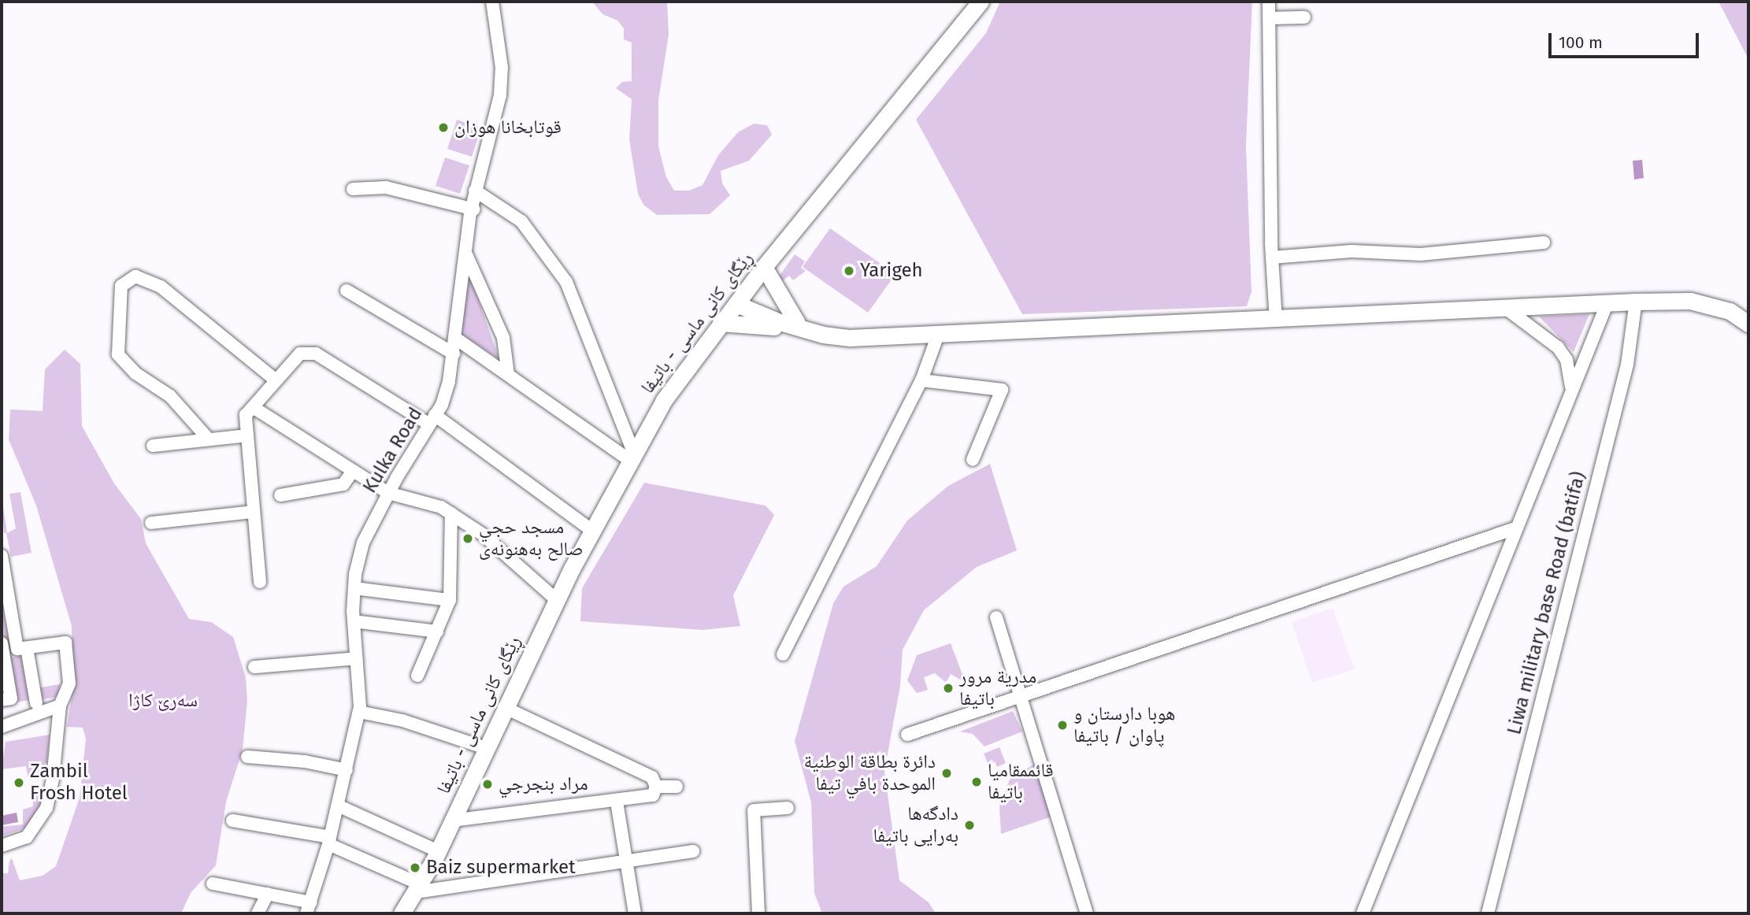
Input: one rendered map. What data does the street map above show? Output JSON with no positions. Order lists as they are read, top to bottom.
{
  "streets": {
    "main road": ["ڕێگای کانی ماسی - باتيفا"],
    "street": ["Kulka Road", "Liwa military base Road (batifa)"]
  },
  "parks": ["سەرێ کاژا"],
  "places": [
    "قوتابخانا هوزان",
    "Yarigeh",
    "مسجد حجي صالح بەھنونەی",
    "مدرية مرور باتيفا",
    "هوبا دارستان و پاوان / باتيفا",
    "دائرة بطاقة الوطنية الموحدة بافي تيفا",
    "قائممقاميا باتيفا",
    "Zambil Frosh Hotel",
    "مراد بنجرجي",
    "دادگه‌ها به‌رايى باتيفا",
    "Baiz supermarket"
  ],
  "scale_bar": "100 m"
}
